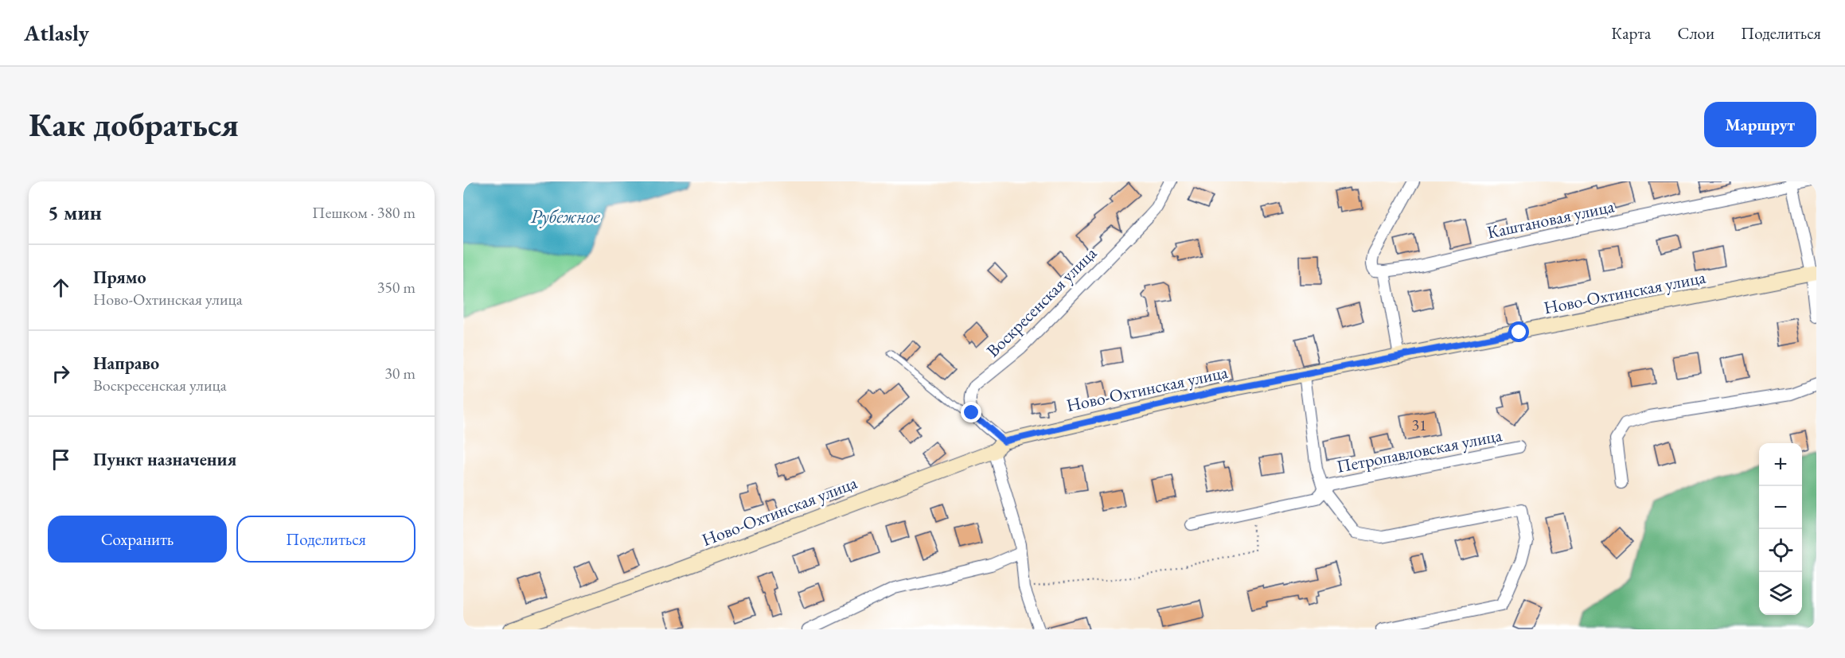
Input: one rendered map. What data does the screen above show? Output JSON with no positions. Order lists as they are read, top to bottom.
{
  "streets": {
    "street": [
      "Каштановая улица",
      "Ново-Охтинская улица",
      "Воскресенская улица",
      "Петропавловская улица"
    ]
  },
  "water": ["Рубежное"],
  "house_numbers": ["31"],
  "page": {
    "header": "Atlasly",
    "nav": ["Карта", "Слои", "Поделиться"],
    "buttons": [
      "Маршрут",
      ["Сохранить", "Поделиться"]
    ],
    "title": "Как добраться",
    "heading": ["5 мин", "Пешком · 380 m"],
    "list": [
      ["Прямо", "Ново-Охтинская улица", "350 m"],
      ["Направо", "Воскресенская улица", "30 m"],
      "Пункт назначения"
    ],
    "map_buttons": ["+", "−"]
  }
}
